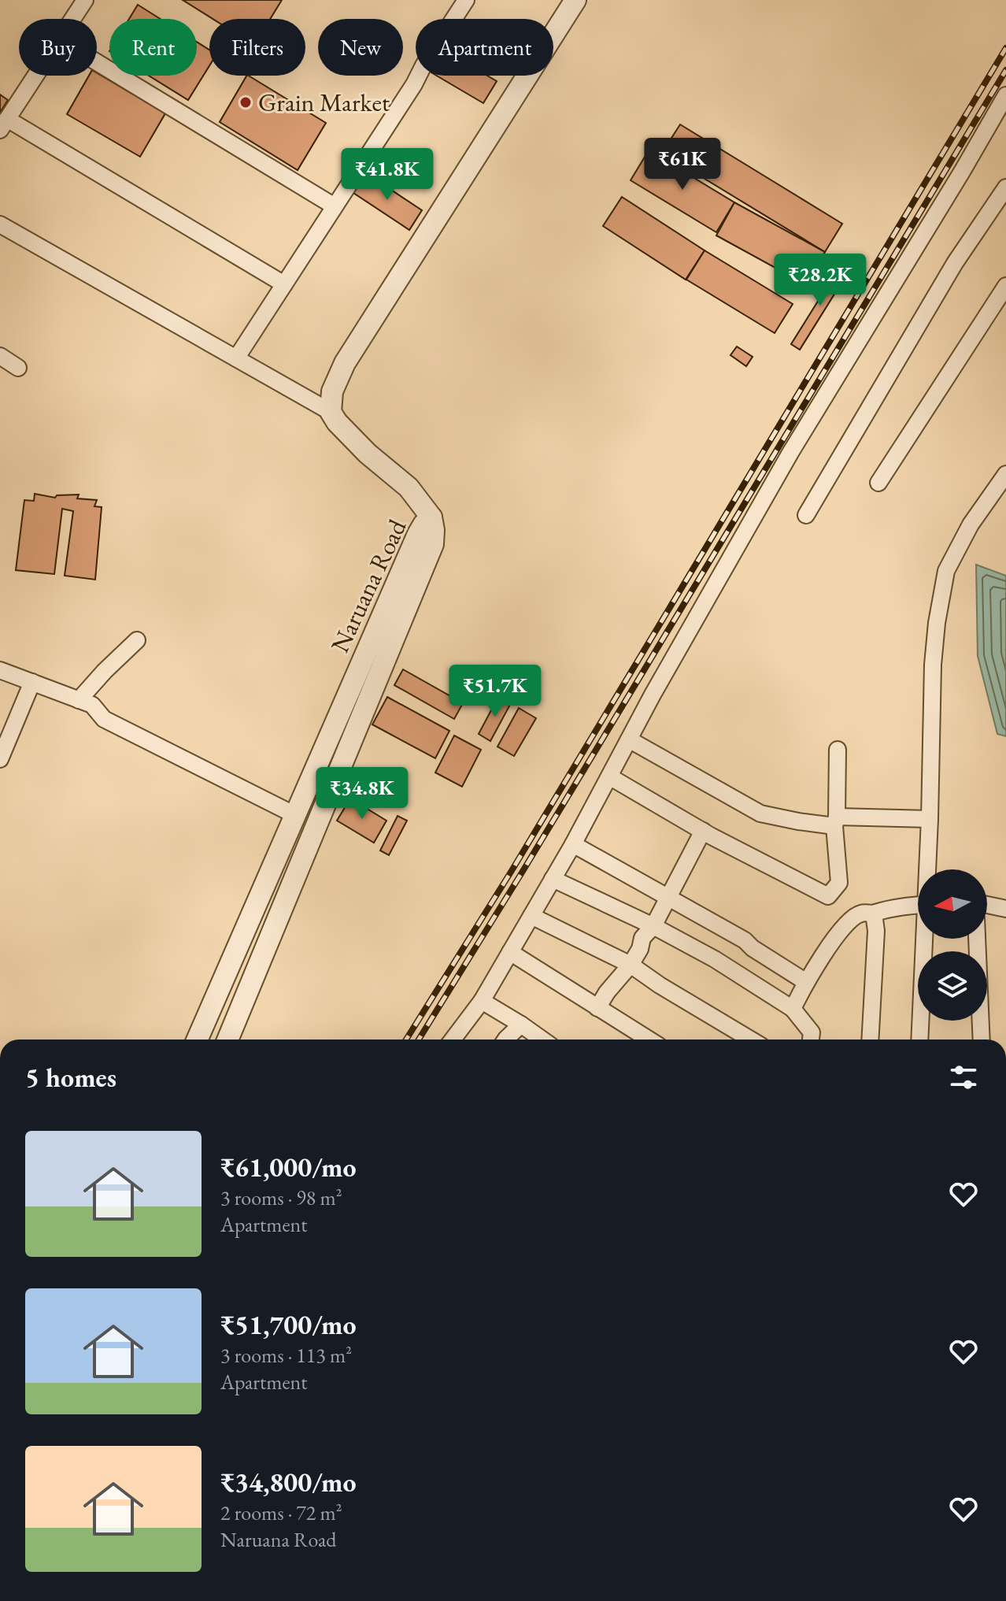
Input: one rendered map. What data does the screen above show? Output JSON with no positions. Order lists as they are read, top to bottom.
{
  "streets": {
    "street": ["Naruana Road"]
  },
  "places": ["Grain Market"],
  "north": "left",
  "page": {
    "chip": [
      "Buy",
      "Rent",
      "Filters",
      "New",
      "Apartment"
    ],
    "price": [
      "₹61K",
      "₹41.8K",
      "₹28.2K",
      "₹51.7K",
      "₹34.8K"
    ],
    "heading": "5 homes",
    "list": [
      {
        "name": "₹61,000/mo",
        "note": "3 rooms · 98 m² · Apartment"
      },
      {
        "name": "₹51,700/mo",
        "note": "3 rooms · 113 m² · Apartment"
      },
      {
        "name": "₹34,800/mo",
        "note": "2 rooms · 72 m² · Naruana Road"
      }
    ]
  }
}
